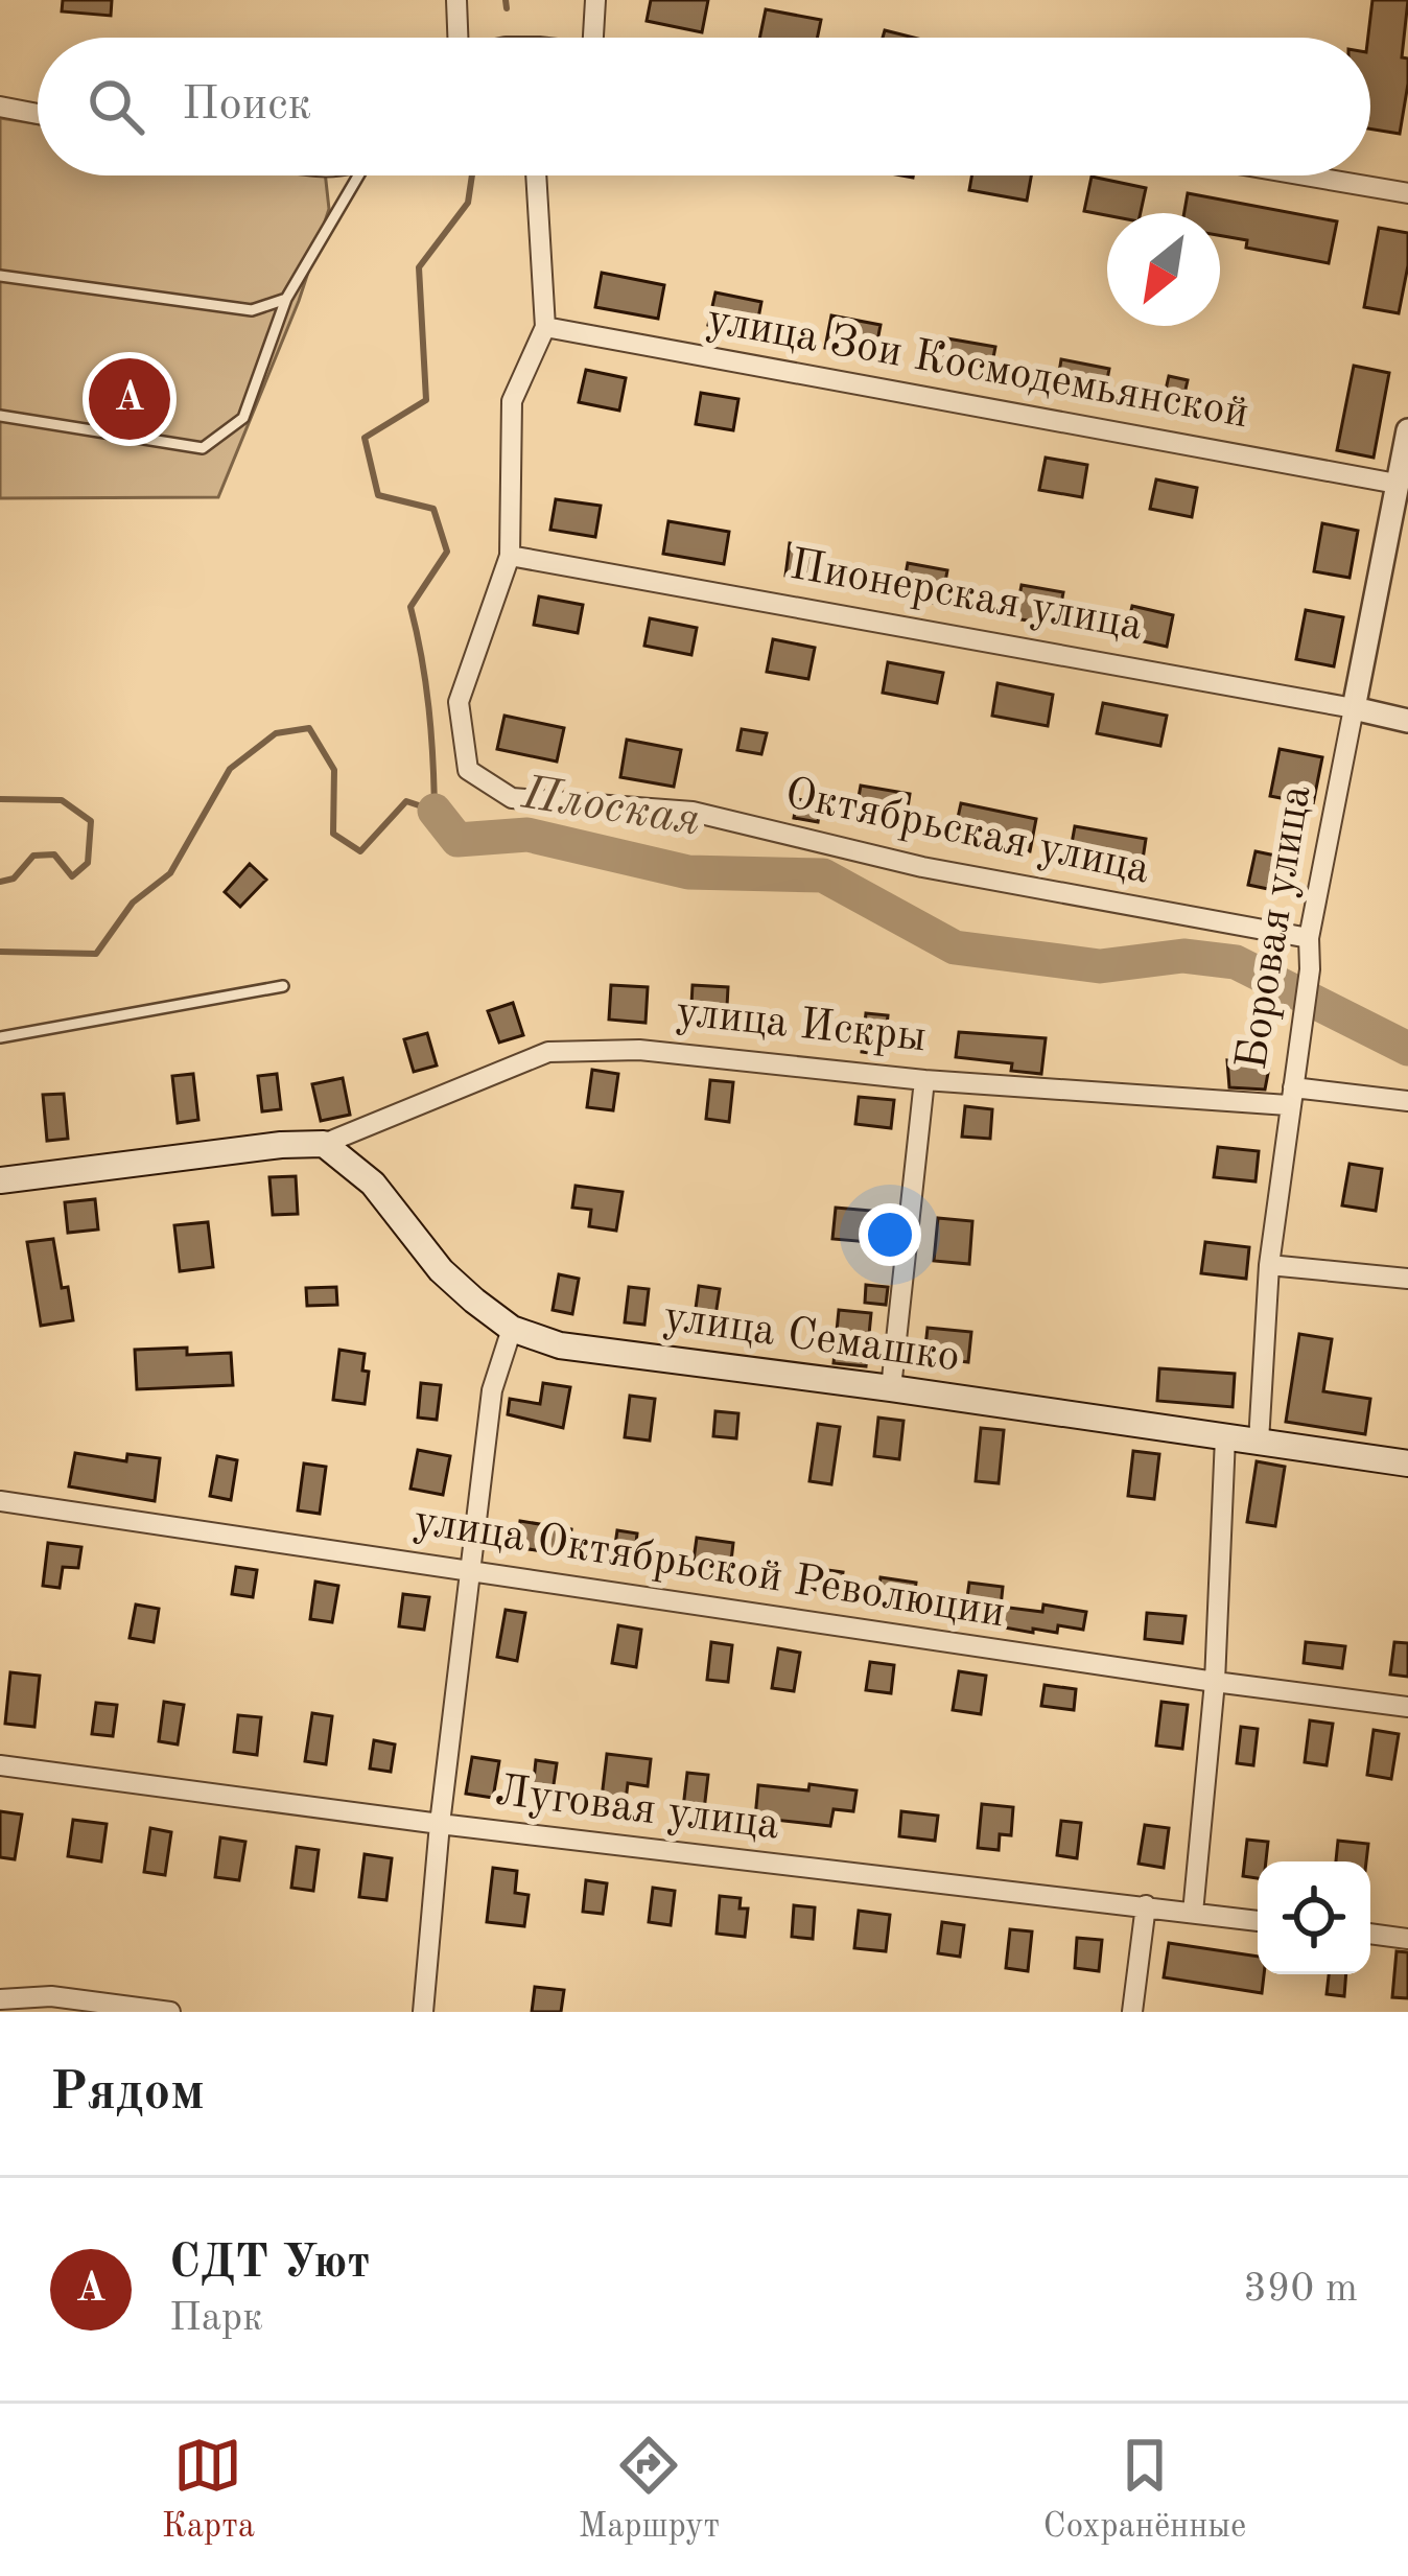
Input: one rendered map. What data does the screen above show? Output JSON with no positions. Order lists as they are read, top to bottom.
{
  "streets": {
    "main road": ["улица Семашко"],
    "street": [
      "улица Зои Космодемьянской",
      "Пионерская улица",
      "Октябрьская улица",
      "Боровая улица",
      "улица Искры",
      "улица Октябрьской Революции",
      "Луговая улица"
    ]
  },
  "crossings": [
    ["улица Зои Космодемьянской", "Боровая улица"],
    ["Пионерская улица", "Октябрьская улица"],
    ["Пионерская улица", "Боровая улица"],
    ["Октябрьская улица", "Боровая улица"],
    ["Боровая улица", "улица Искры"],
    ["Боровая улица", "улица Семашко"],
    ["улица Искры", "улица Семашко"]
  ],
  "water": ["Плоская"],
  "north": "bottom left",
  "page": {
    "search": "Поиск",
    "pins": "A",
    "heading": "Рядом",
    "list": [
      {
        "mark": "A",
        "name": "СДТ Уют",
        "note": "Парк",
        "value": "390 m"
      }
    ],
    "nav": ["Карта", "Маршрут", "Сохранённые"]
  }
}
